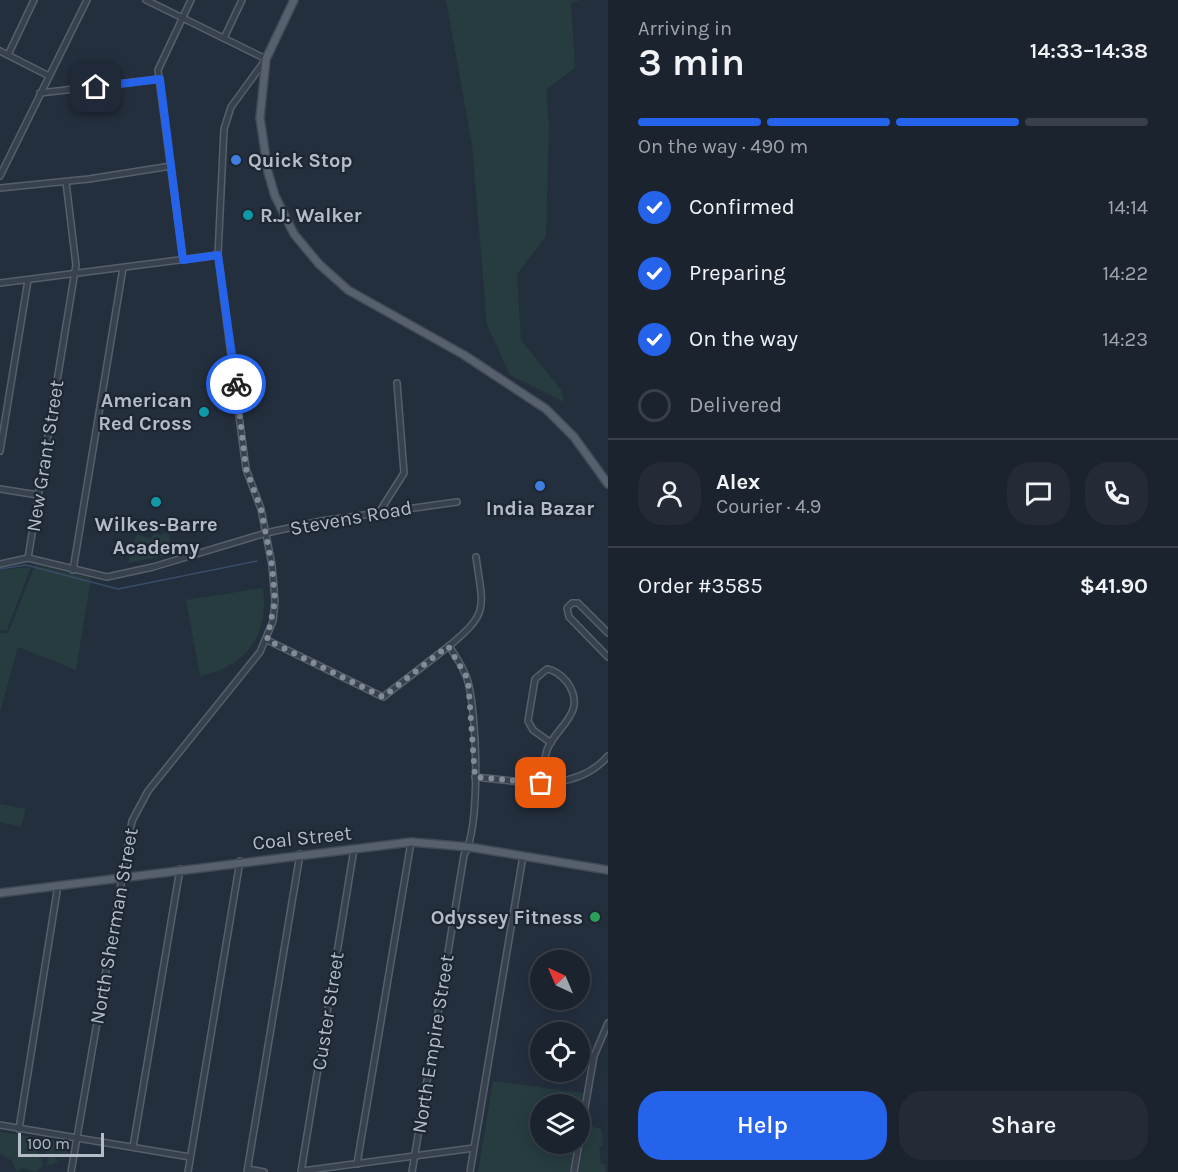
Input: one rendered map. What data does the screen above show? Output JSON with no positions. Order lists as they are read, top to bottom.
{
  "streets": {
    "main road": ["Coal Street"],
    "street": [
      "New Grant Street",
      "Stevens Road",
      "North Sherman Street",
      "Custer Street",
      "North Empire Street"
    ]
  },
  "crossings": [
    ["New Grant Street", "Stevens Road"],
    ["Stevens Road", "North Sherman Street"],
    ["Coal Street", "North Sherman Street"],
    ["Coal Street", "Custer Street"],
    ["Coal Street", "North Empire Street"]
  ],
  "places": [
    "Quick Stop",
    "R.J. Walker",
    "American Red Cross",
    "India Bazar",
    "Wilkes-Barre Academy",
    "Odyssey Fitness"
  ],
  "scale_bar": "100 m",
  "north": "top left",
  "page": {
    "heading": ["3 min", "Arriving in", "14:33–14:38"],
    "panel": [
      "Alex",
      "Courier · 4.9",
      "Order #3585",
      "$41.90"
    ],
    "bar": "On the way · 490 m",
    "list": [
      ["Confirmed", "14:14"],
      ["Preparing", "14:22"],
      ["On the way", "14:23"],
      "Delivered"
    ],
    "buttons": ["Help", "Share"],
    "scale": "100 m"
  }
}
